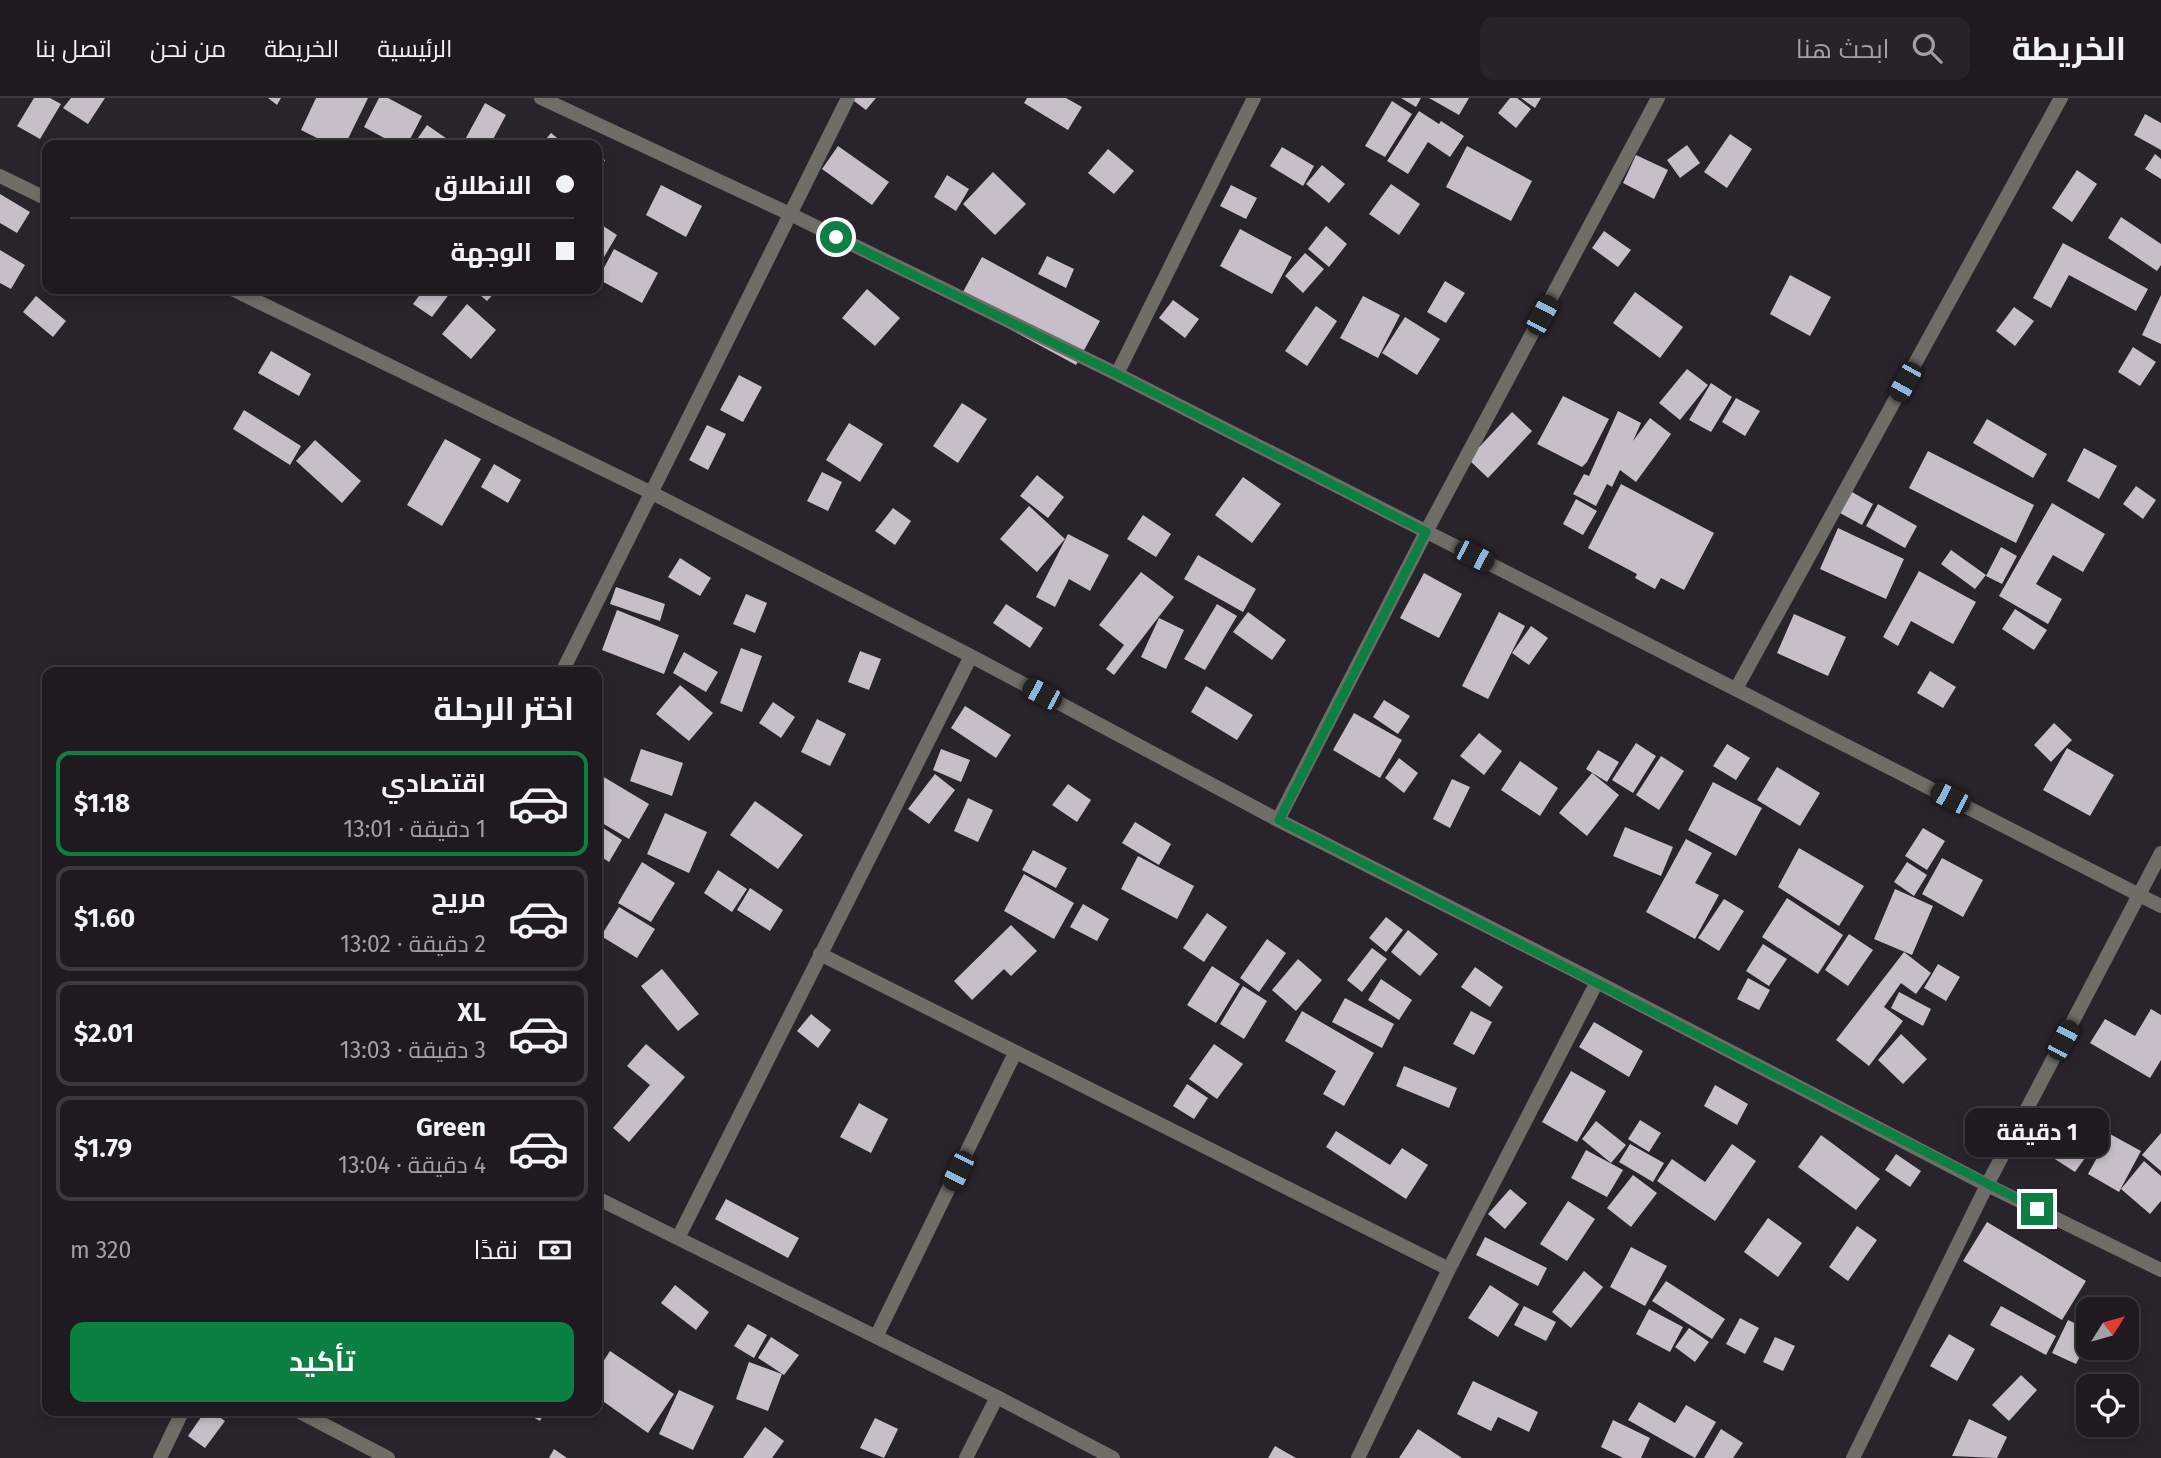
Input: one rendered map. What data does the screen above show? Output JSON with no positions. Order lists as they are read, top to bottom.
{
  "north": "top right",
  "page": {
    "header": "الخريطة",
    "search": "ابحث هنا",
    "nav": [
      "الرئيسية",
      "الخريطة",
      "من نحن",
      "اتصل بنا"
    ],
    "banner": ["الانطلاق", "الوجهة"],
    "heading": "اختر الرحلة",
    "list": [
      {
        "name": "اقتصادي",
        "note": "1 دقيقة · 13:01",
        "value": "$1.18"
      },
      {
        "name": "مريح",
        "note": "2 دقيقة · 13:02",
        "value": "$1.60"
      },
      {
        "name": "XL",
        "note": "3 دقيقة · 13:03",
        "value": "$2.01"
      },
      {
        "name": "Green",
        "note": "4 دقيقة · 13:04",
        "value": "$1.79"
      }
    ],
    "bubble": "1 دقيقة",
    "pay": ["نقدًا", "320 m"],
    "buttons": "تأكيد"
  }
}
